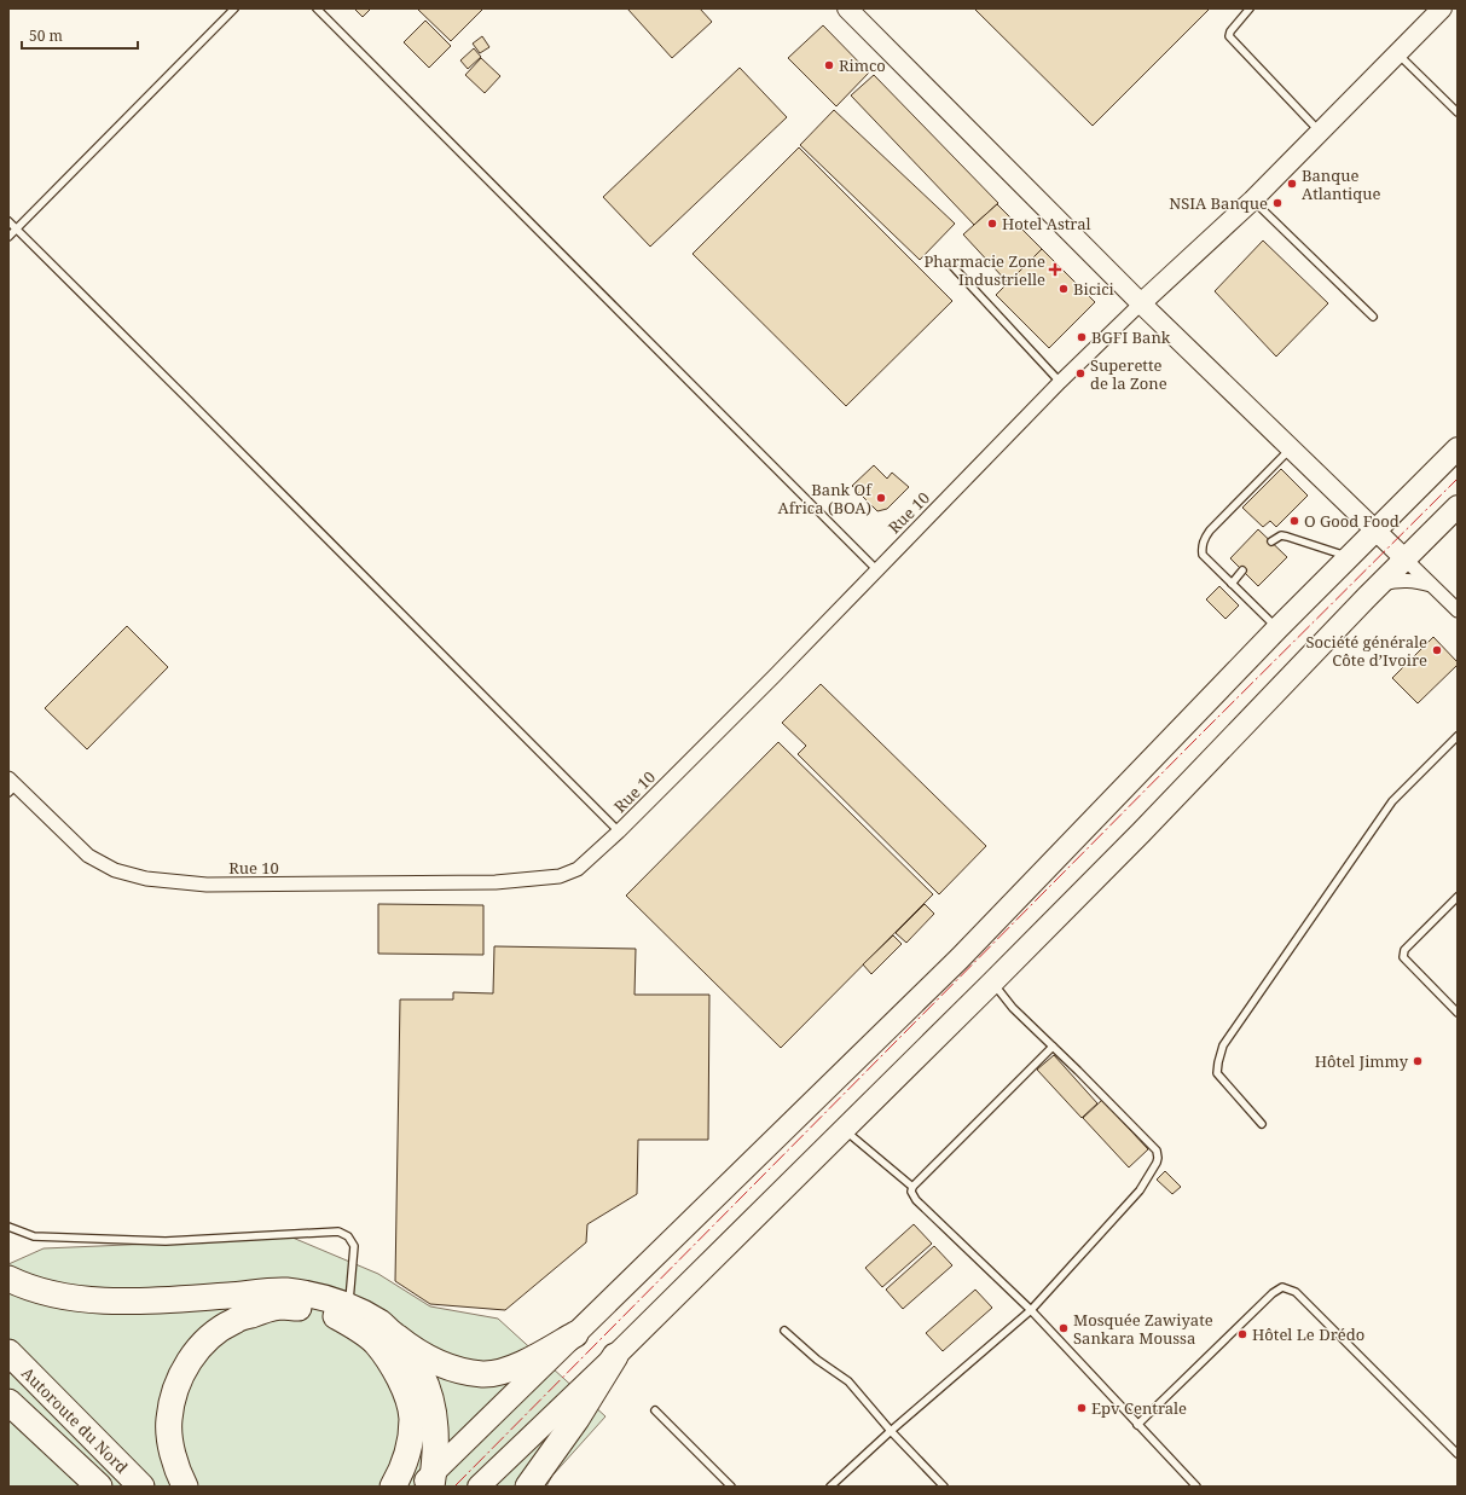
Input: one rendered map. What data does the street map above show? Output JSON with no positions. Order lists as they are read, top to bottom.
{
  "streets": {
    "highway": ["Autoroute du Nord"],
    "street": ["Rue 10"]
  },
  "places": {
    "other": [
      "Rimco",
      "Banque Atlantique",
      "NSIA Banque",
      "Hotel Astral",
      "Bicici",
      "BGFI Bank",
      "Superette de la Zone",
      "Bank Of Africa (BOA)",
      "O Good Food",
      "Société générale Côte d’Ivoire",
      "Hôtel Jimmy",
      "Mosquée Zawiyate Sankara Moussa",
      "Hôtel Le Drédo",
      "Epv Centrale"
    ],
    "health": ["Pharmacie Zone Industrielle"]
  },
  "scale_bar": "50 m"
}
